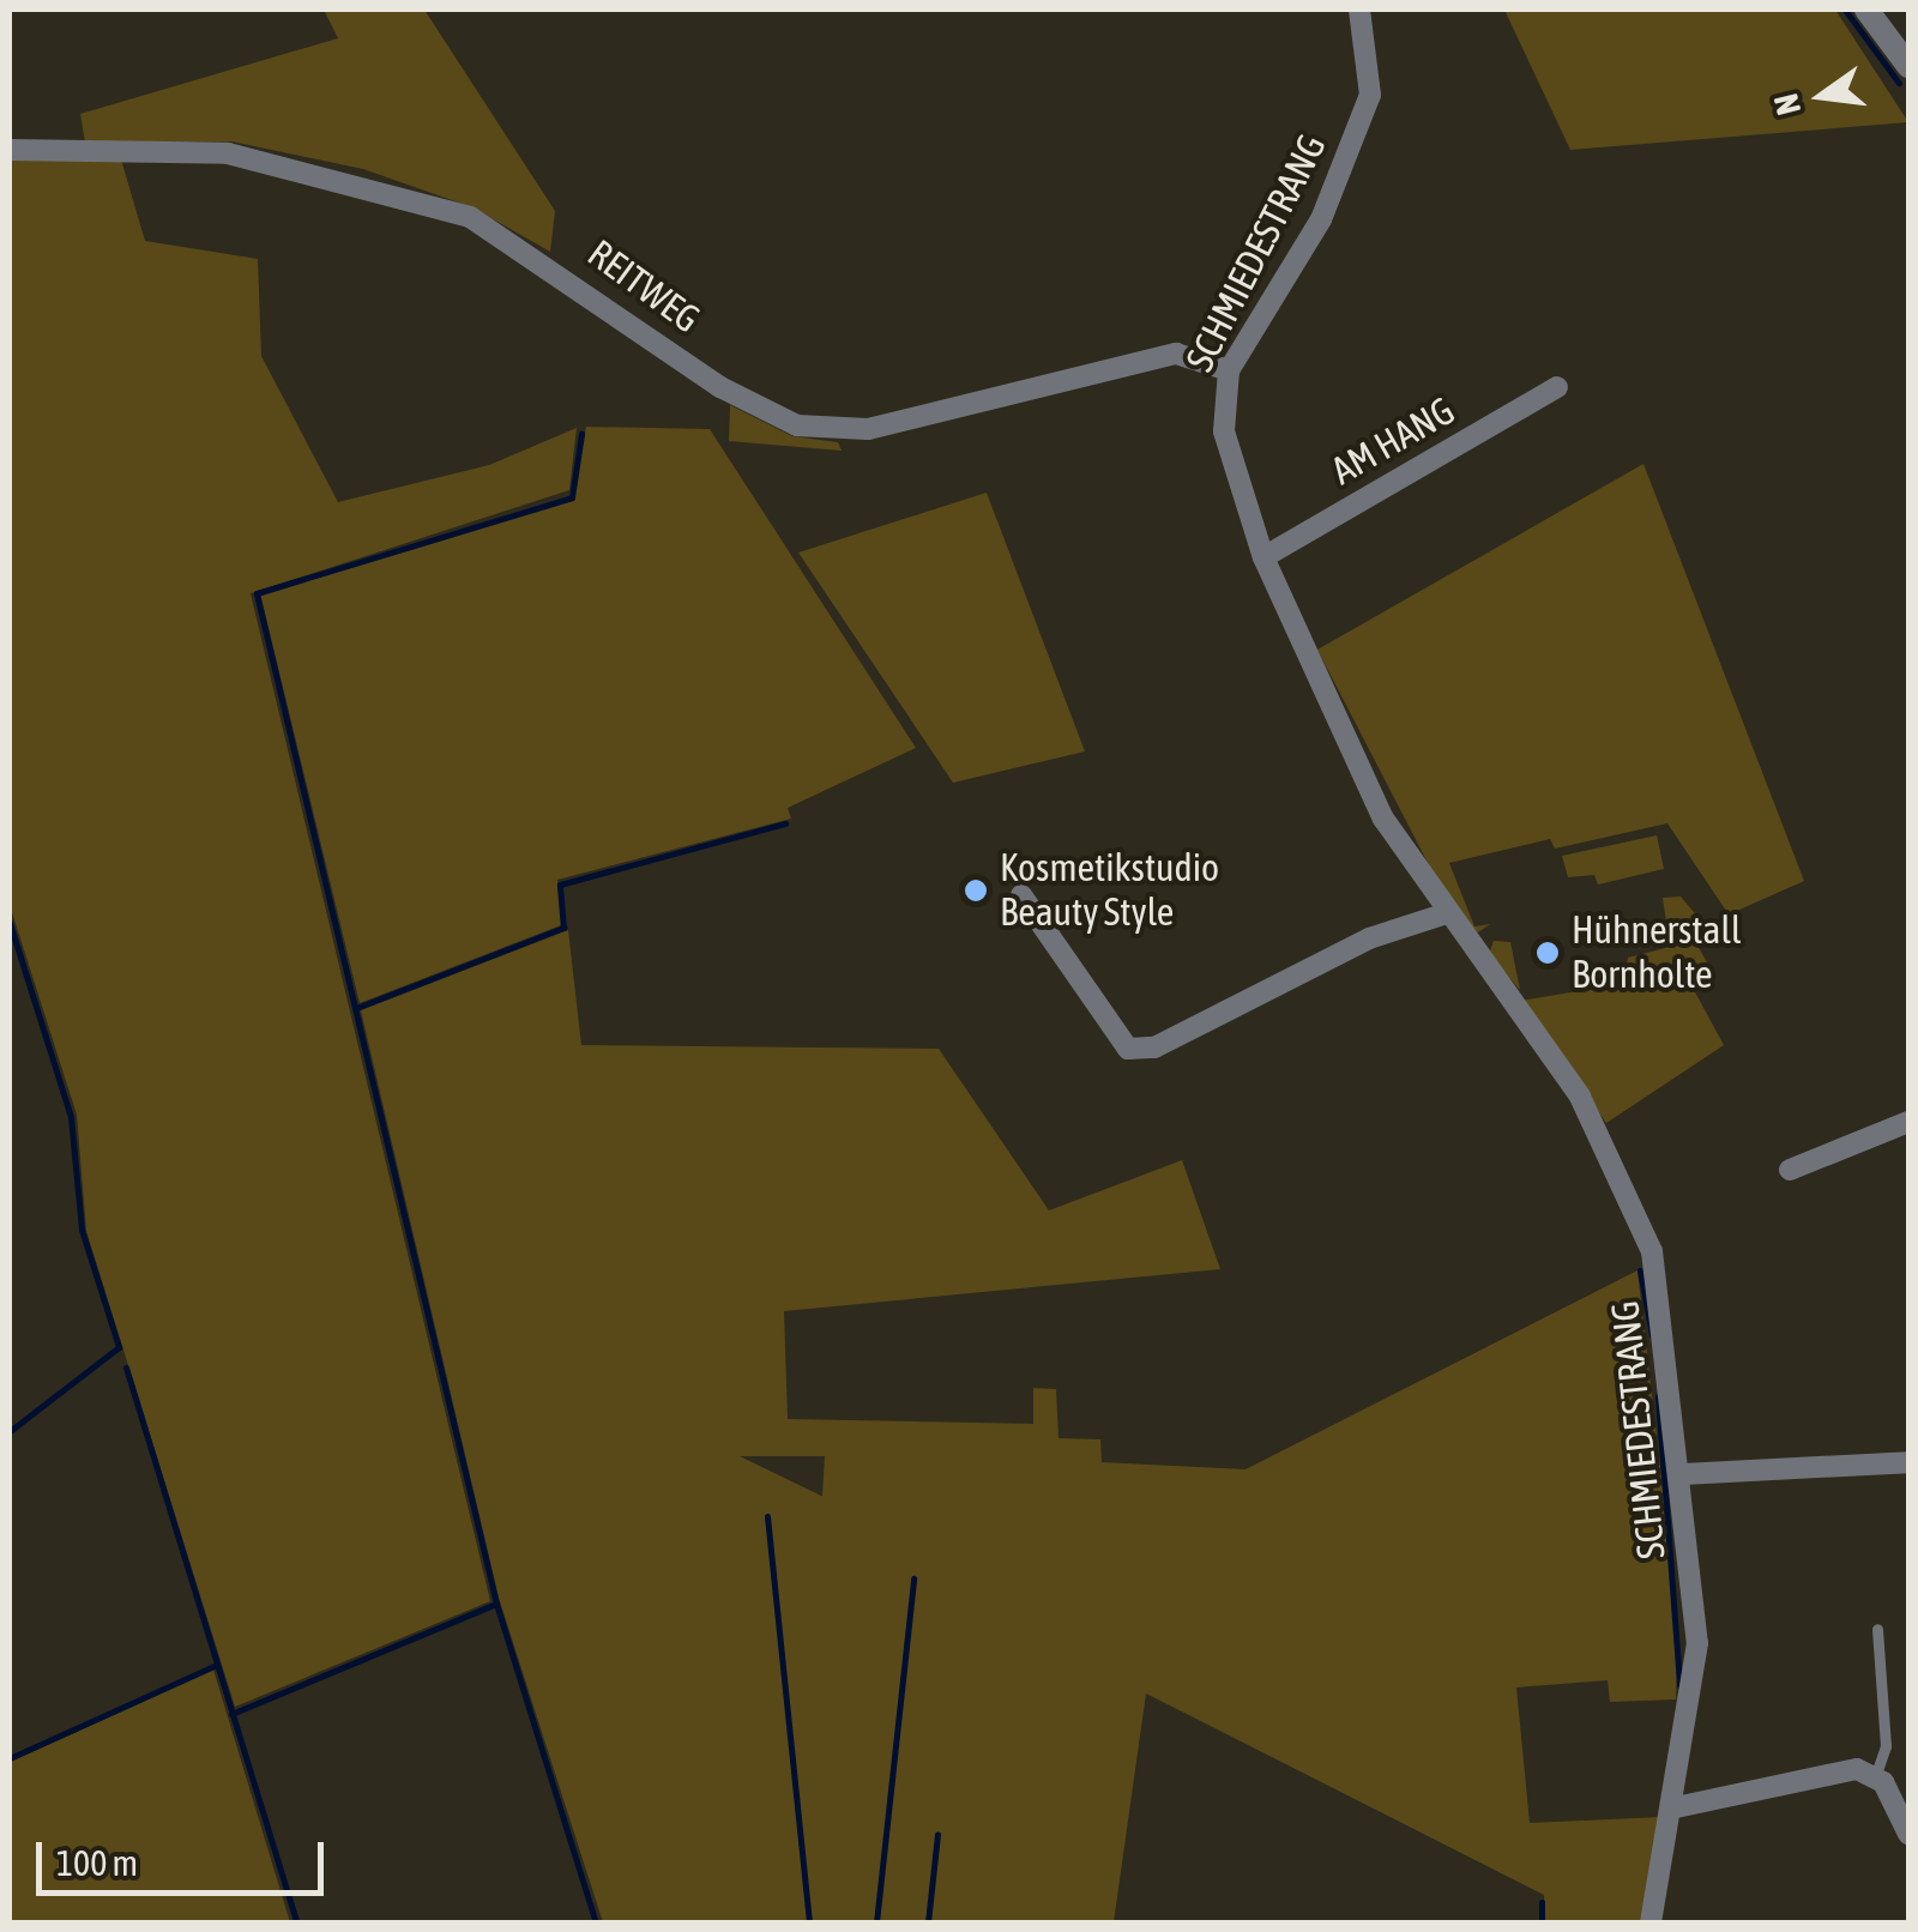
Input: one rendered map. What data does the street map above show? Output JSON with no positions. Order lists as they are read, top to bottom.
{
  "streets": {
    "street": ["SCHMIEDESTRANG", "REITWEG", "AM HANG"]
  },
  "crossings": [
    ["SCHMIEDESTRANG", "REITWEG"],
    ["SCHMIEDESTRANG", "AM HANG"]
  ],
  "places": ["Kosmetikstudio Beauty Style", "Hühnerstall Bornholte"],
  "scale_bar": "100 m",
  "north": "left"
}
